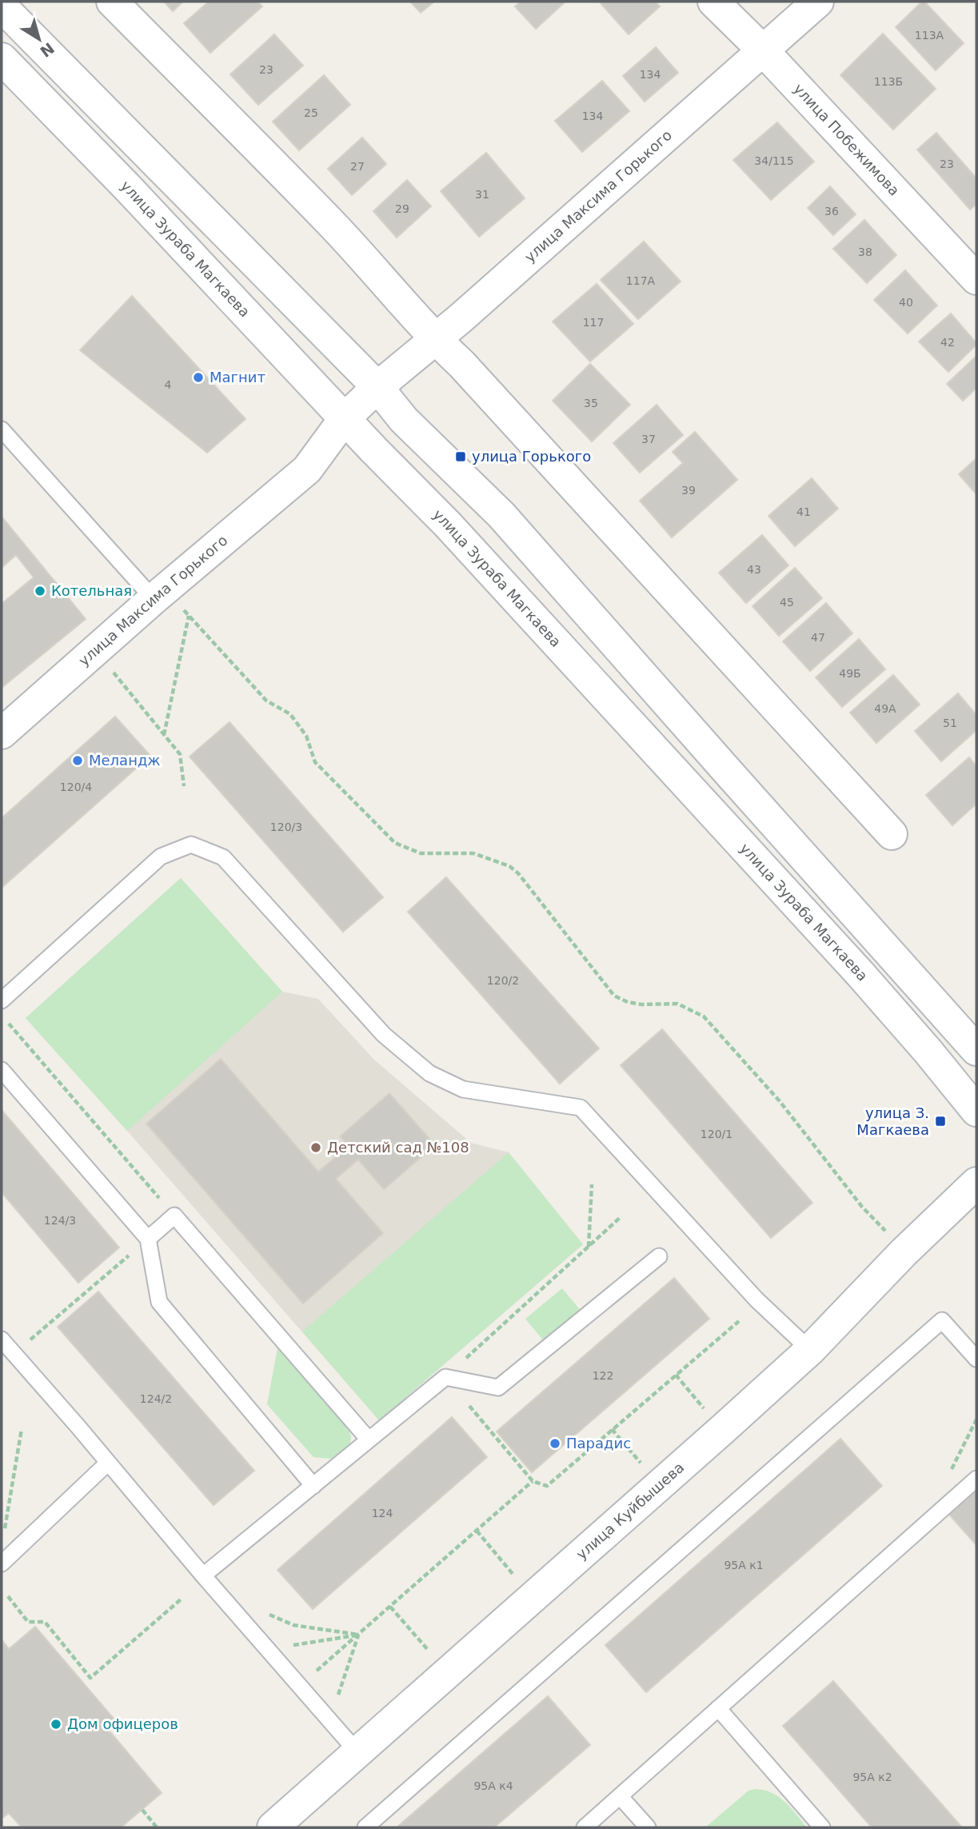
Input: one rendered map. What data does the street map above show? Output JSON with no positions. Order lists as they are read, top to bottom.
{
  "streets": {
    "street": [
      "улица Побежимова",
      "улица Максима Горького",
      "улица Зураба Магкаева",
      "улица Куйбышева"
    ]
  },
  "crossings": [
    ["улица Побежимова", "улица Максима Горького"],
    ["улица Максима Горького", "улица Зураба Магкаева"]
  ],
  "places": {
    "other": [
      "Магнит",
      "Котельная",
      "Меландж",
      "Детский сад №108",
      "Парадис",
      "Дом офицеров"
    ],
    "transit": ["улица Горького", "улица З. Магкаева"]
  },
  "house_numbers": [
    "113А",
    "23",
    "134",
    "113Б",
    "25",
    "134",
    "34/115",
    "23",
    "27",
    "31",
    "29",
    "36",
    "38",
    "117А",
    "40",
    "117",
    "42",
    "4",
    "35",
    "37",
    "39",
    "41",
    "43",
    "45",
    "47",
    "49Б",
    "49А",
    "51",
    "120/4",
    "120/3",
    "120/2",
    "120/1",
    "124/3",
    "122",
    "124/2",
    "124",
    "95А к1",
    "95А к2",
    "95А к4"
  ],
  "north": "bottom right"
}
